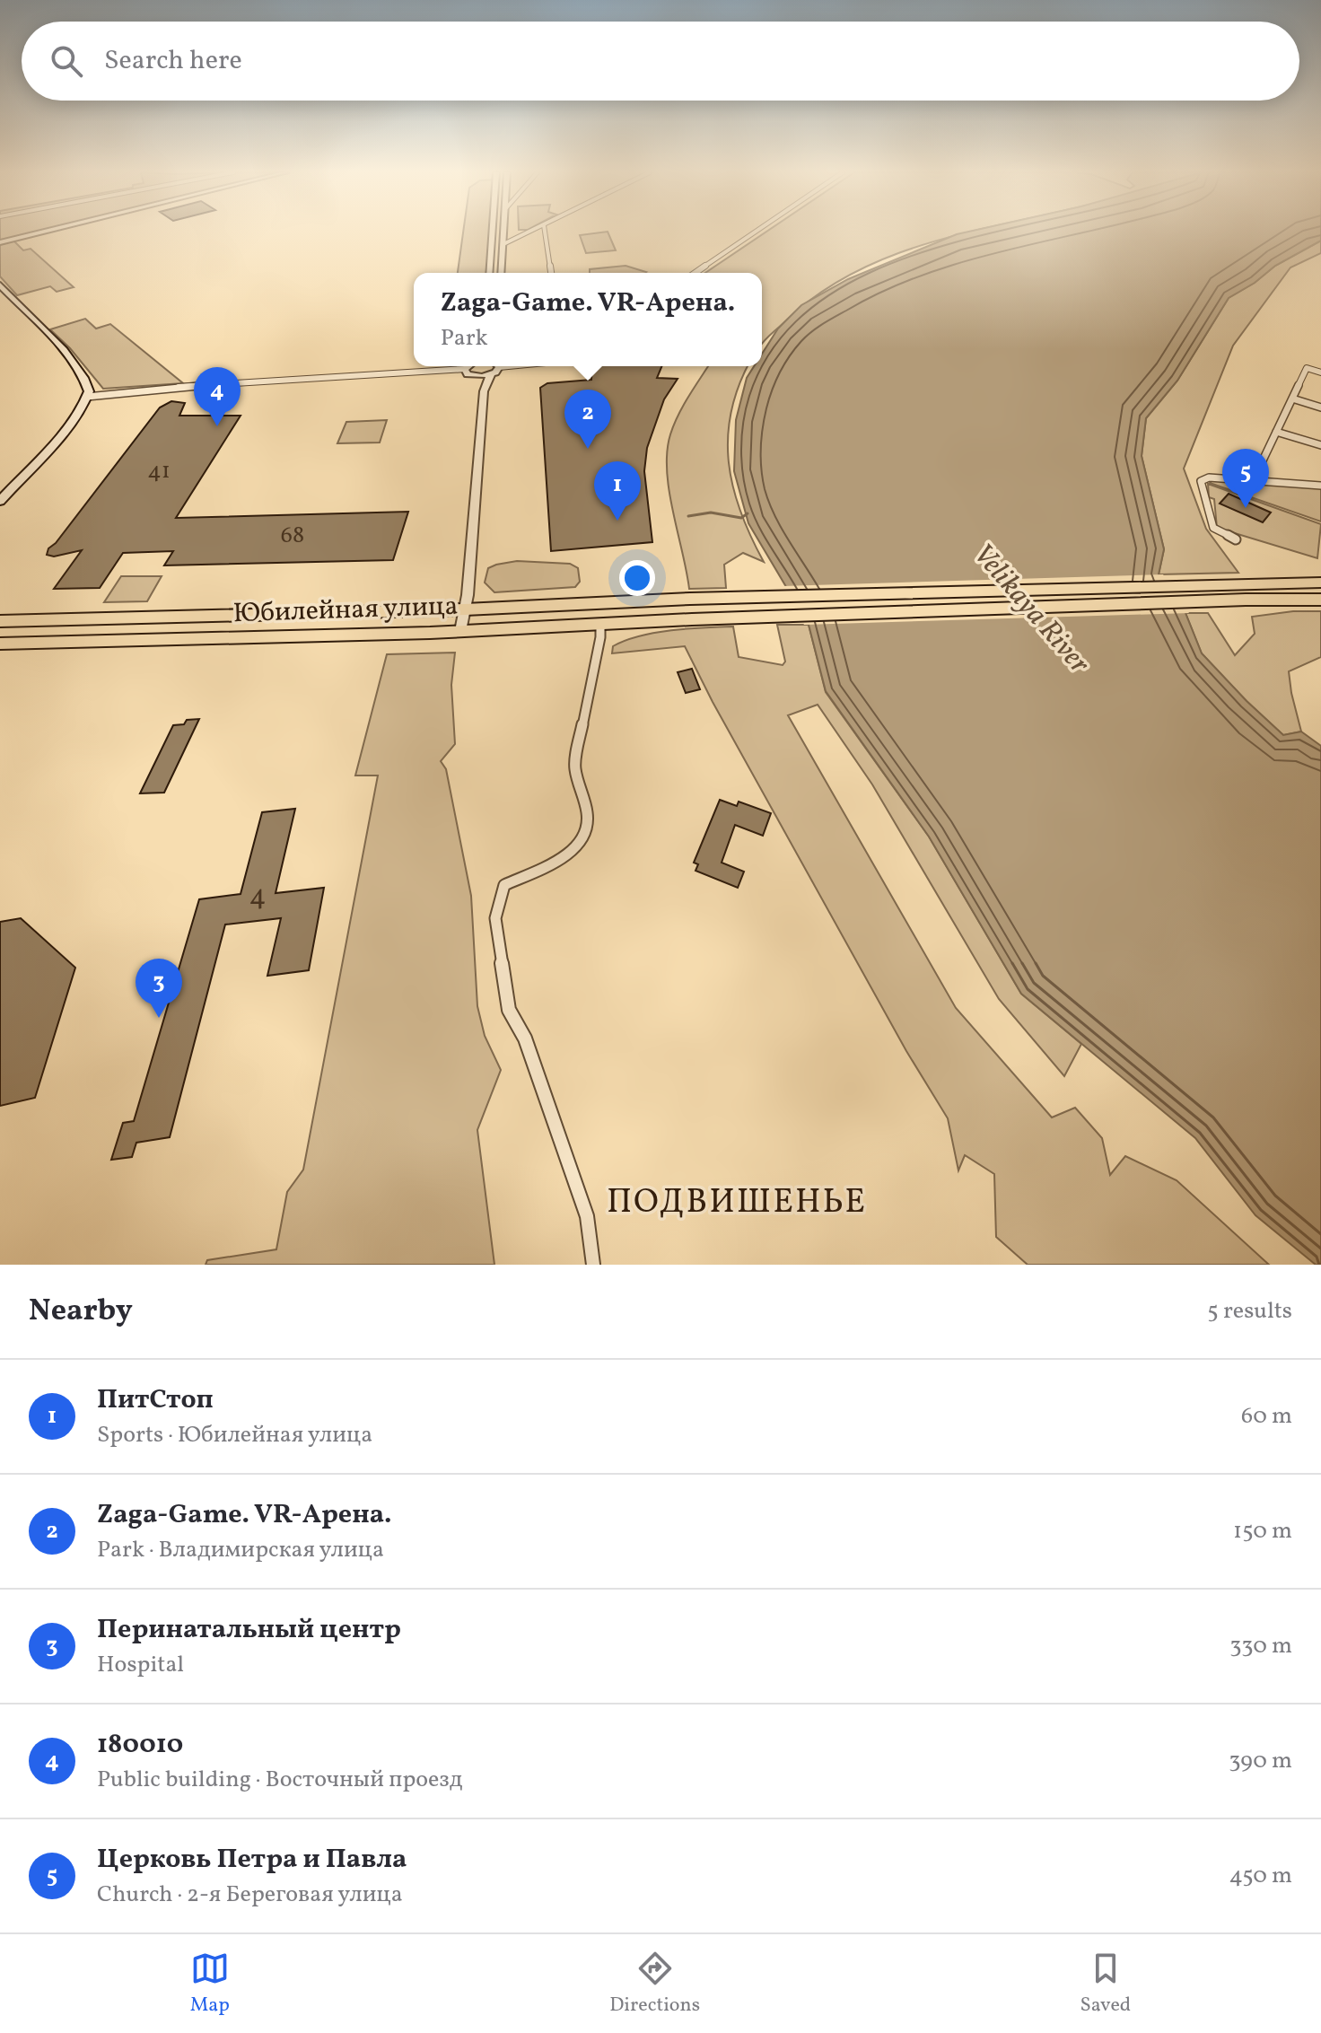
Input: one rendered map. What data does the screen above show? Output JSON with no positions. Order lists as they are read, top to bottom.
{
  "streets": {
    "highway": ["Юбилейная улица"]
  },
  "districts": ["ПОДВИШЕНЬЕ"],
  "water": ["Velikaya River"],
  "house_numbers": ["41", "68", "4"],
  "page": {
    "search": "Search here",
    "popup": ["Zaga-Game. VR-Арена.", "Park"],
    "pins": [
      "4",
      "2",
      "5",
      "1",
      "3"
    ],
    "heading": ["Nearby", "5 results"],
    "list": [
      {
        "mark": "1",
        "name": "ПитСтоп",
        "note": "Sports · Юбилейная улица",
        "value": "60 m"
      },
      {
        "mark": "2",
        "name": "Zaga-Game. VR-Арена.",
        "note": "Park · Владимирская улица",
        "value": "150 m"
      },
      {
        "mark": "3",
        "name": "Перинатальный центр",
        "note": "Hospital",
        "value": "330 m"
      },
      {
        "mark": "4",
        "name": "180010",
        "note": "Public building · Восточный проезд",
        "value": "390 m"
      },
      {
        "mark": "5",
        "name": "Церковь Петра и Павла",
        "note": "Church · 2-я Береговая улица",
        "value": "450 m"
      }
    ],
    "nav": ["Map", "Directions", "Saved"]
  }
}
